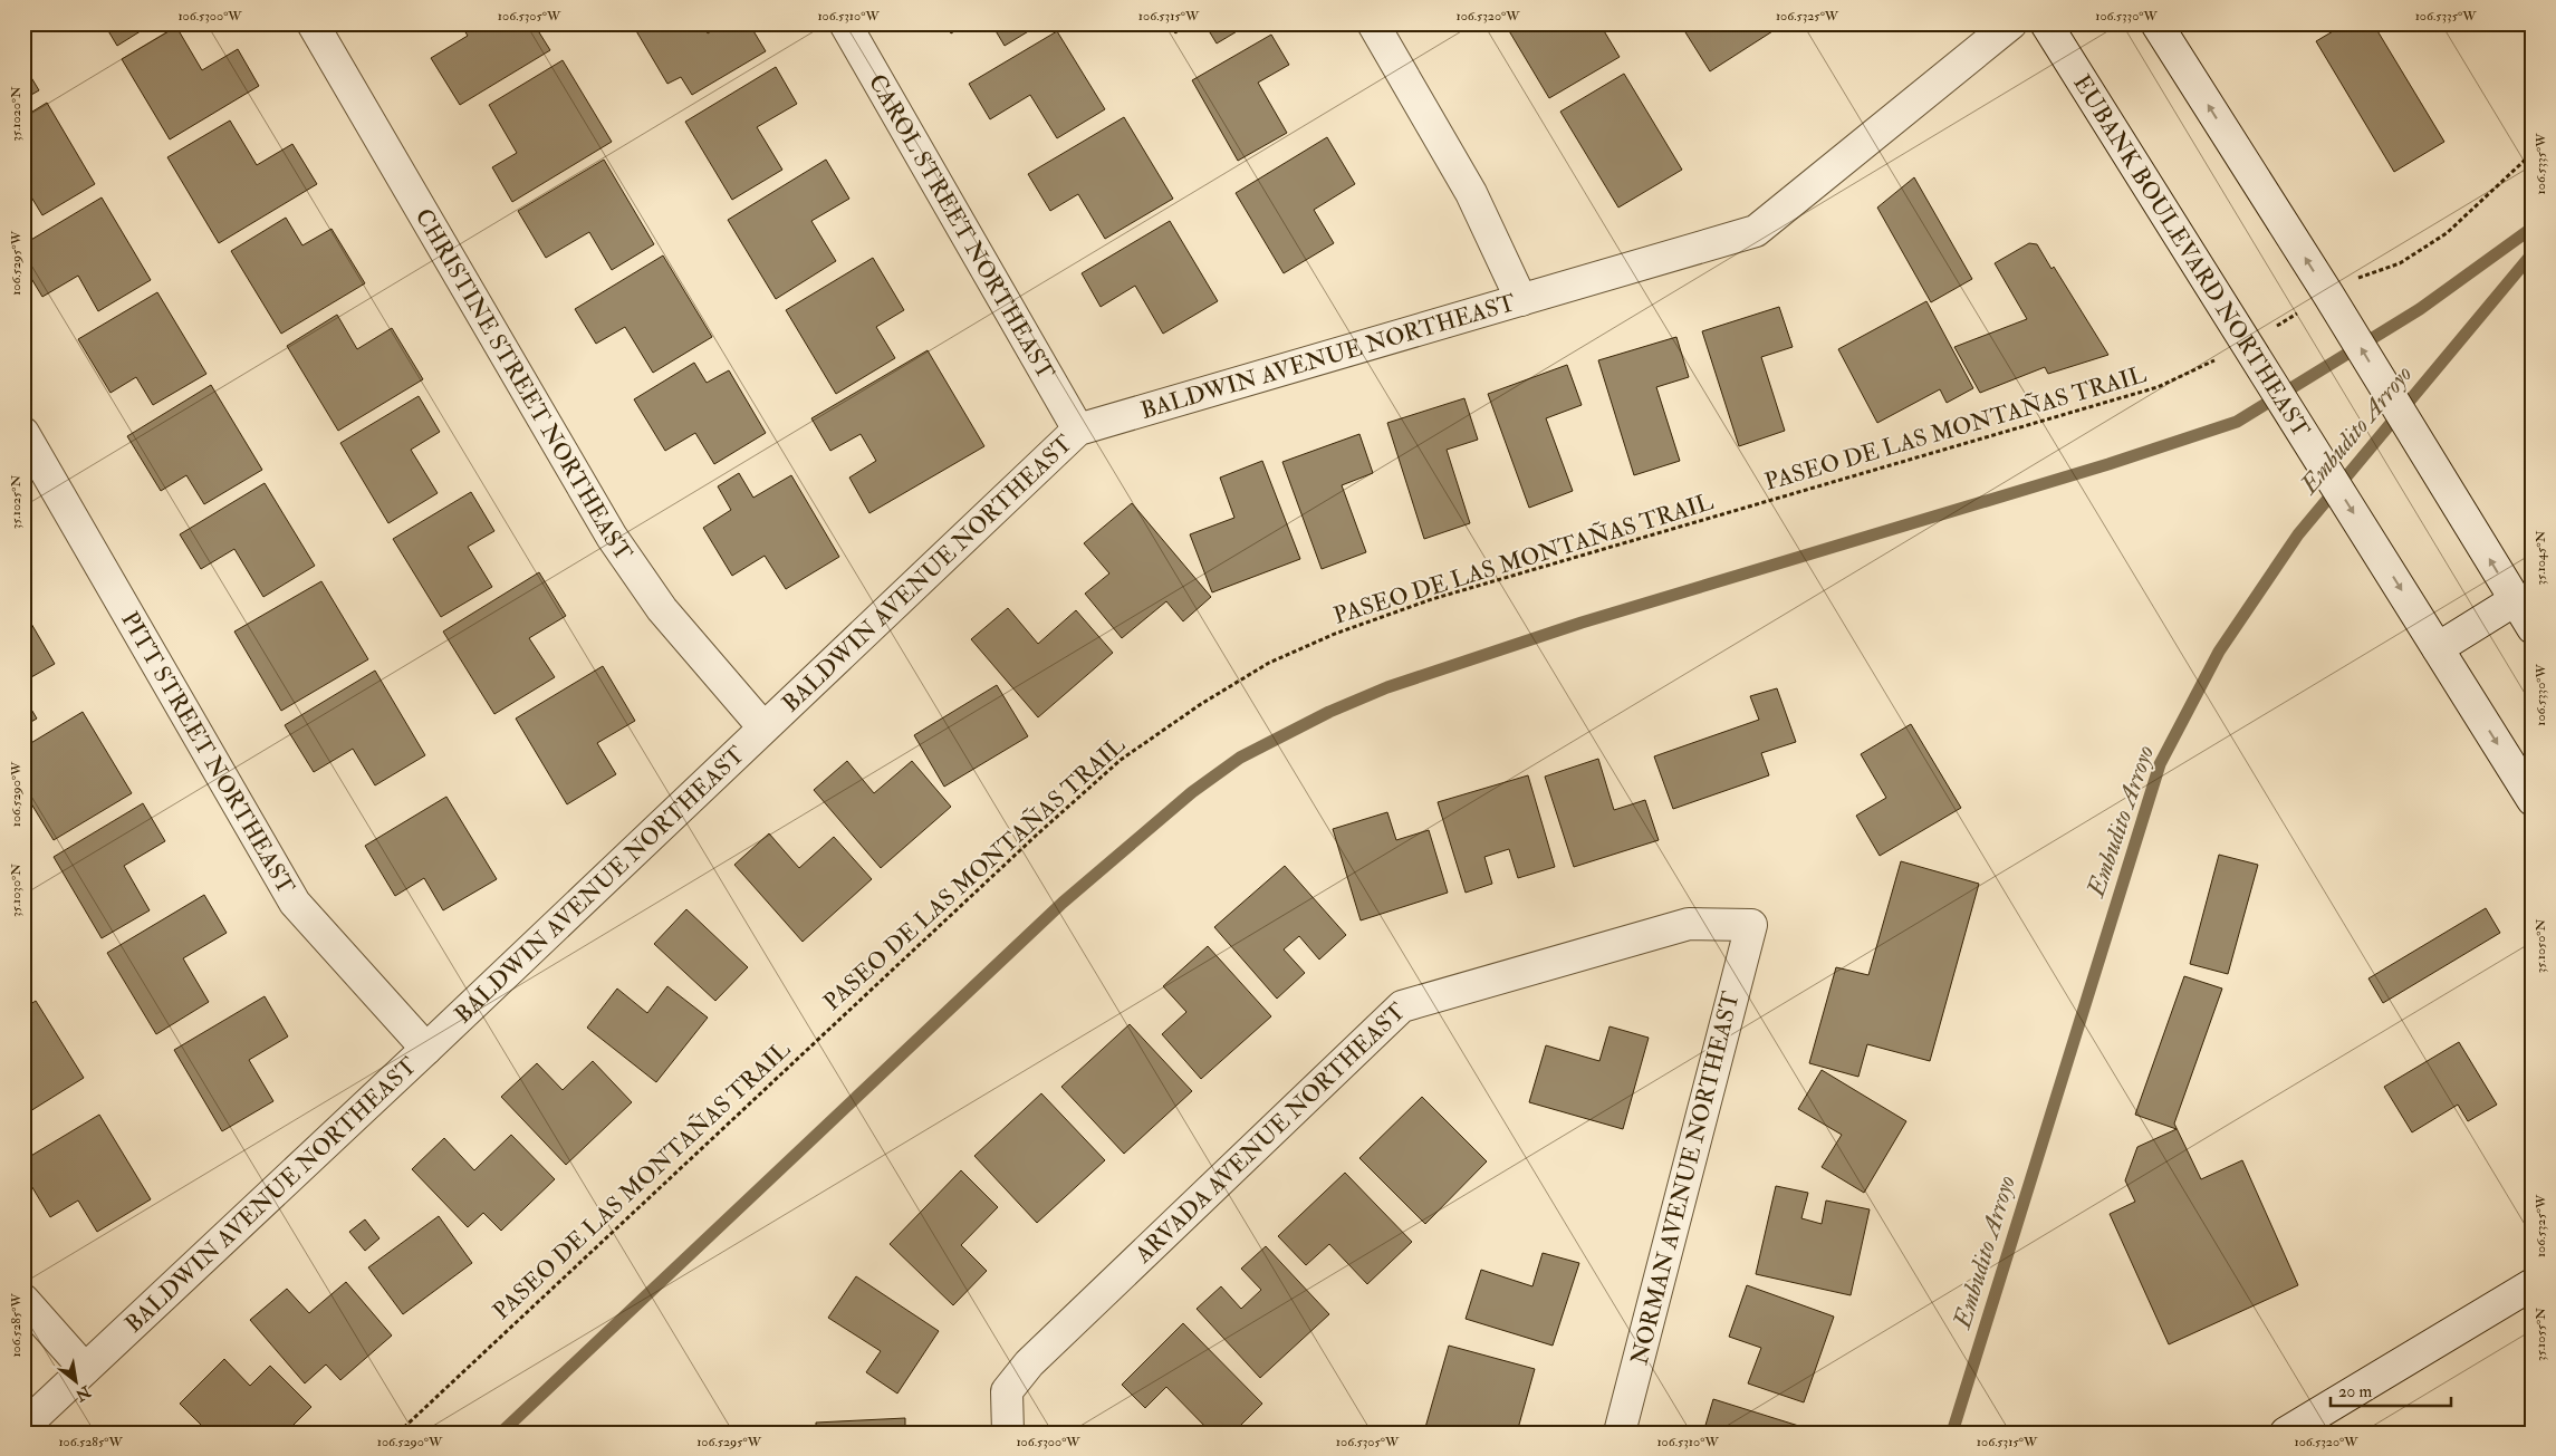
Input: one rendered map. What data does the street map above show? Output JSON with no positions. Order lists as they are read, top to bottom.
{
  "streets": {
    "street": [
      "CAROL STREET NORTHEAST",
      "EUBANK BOULEVARD NORTHEAST",
      "BALDWIN AVENUE NORTHEAST",
      "CHRISTINE STREET NORTHEAST",
      "PITT STREET NORTHEAST",
      "ARVADA AVENUE NORTHEAST",
      "NORMAN AVENUE NORTHEAST"
    ],
    "path": ["PASEO DE LAS MONTAÑAS TRAIL"]
  },
  "crossings": [
    ["CAROL STREET NORTHEAST", "BALDWIN AVENUE NORTHEAST"],
    ["EUBANK BOULEVARD NORTHEAST", "PASEO DE LAS MONTAÑAS TRAIL"],
    ["BALDWIN AVENUE NORTHEAST", "CHRISTINE STREET NORTHEAST"],
    ["BALDWIN AVENUE NORTHEAST", "PITT STREET NORTHEAST"],
    ["ARVADA AVENUE NORTHEAST", "NORMAN AVENUE NORTHEAST"]
  ],
  "water": ["Embudito Arroyo"],
  "scale_bar": "20 m",
  "north": "bottom right",
  "coordinates": [
    "106.5300°W",
    "106.5305°W",
    "106.5310°W",
    "106.5315°W",
    "106.5320°W",
    "106.5325°W",
    "106.5330°W",
    "106.5335°W",
    "35.1020°N",
    "106.5295°W",
    "35.1025°N",
    "35.1045°N",
    "106.5290°W",
    "35.1030°N",
    "35.1050°N",
    "106.5285°W",
    "35.1055°N"
  ]
}
